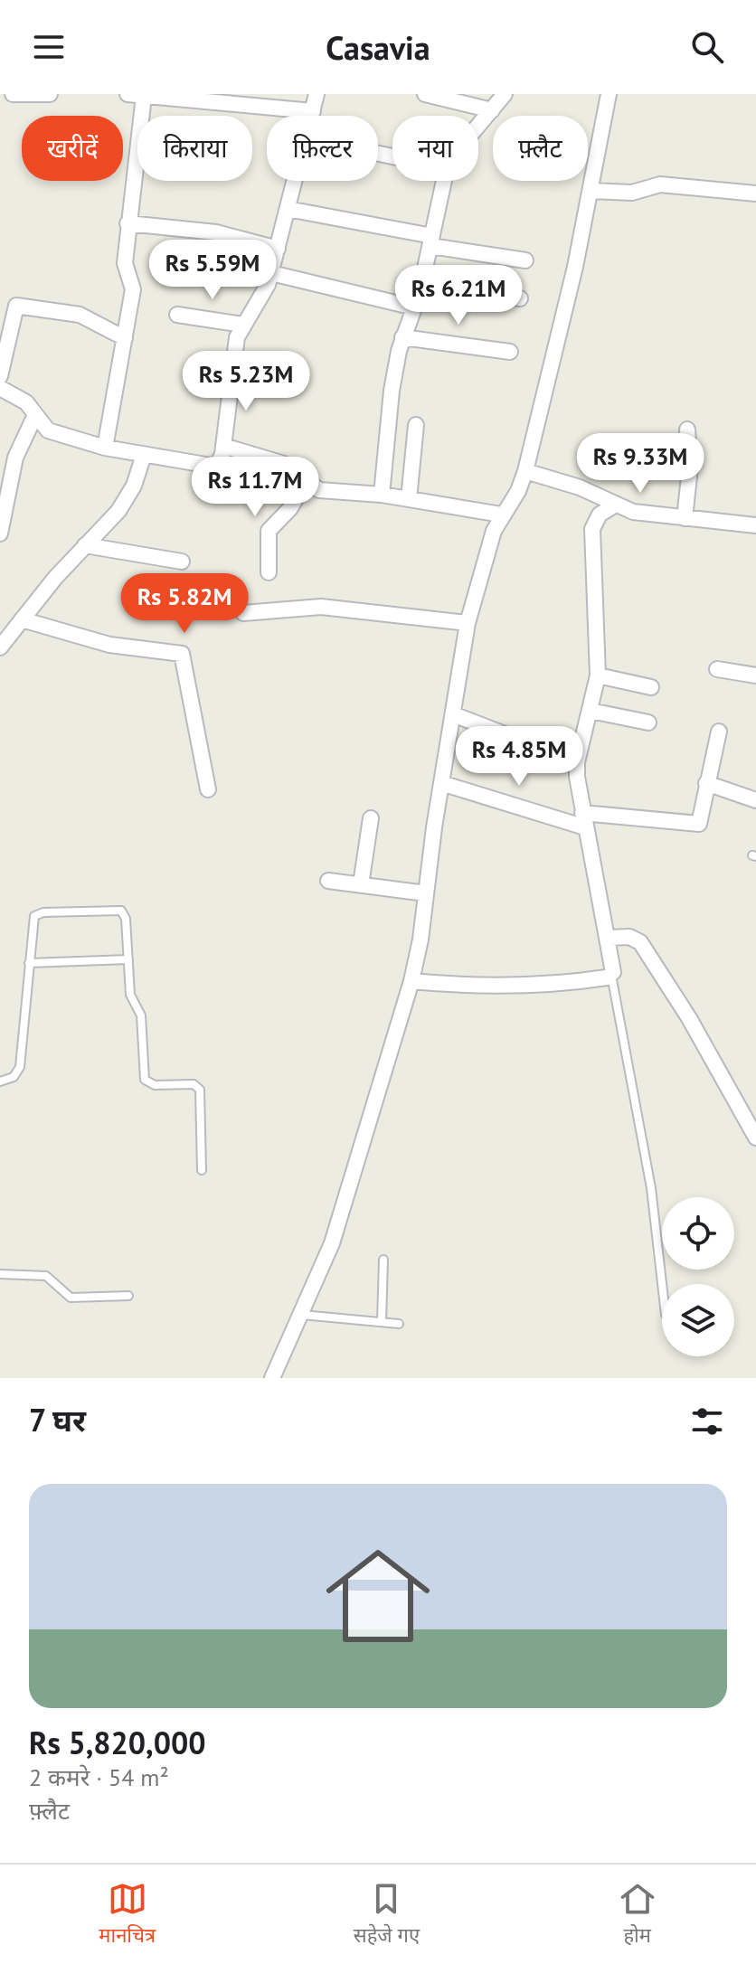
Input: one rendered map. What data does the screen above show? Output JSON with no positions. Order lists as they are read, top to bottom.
{
  "page": {
    "header": "Casavia",
    "chip": [
      "खरीदें",
      "किराया",
      "फ़िल्टर",
      "नया",
      "फ़्लैट"
    ],
    "price": [
      "Rs 5.59M",
      "Rs 6.21M",
      "Rs 5.23M",
      "Rs 9.33M",
      "Rs 11.7M",
      "Rs 5.82M",
      "Rs 4.85M"
    ],
    "heading": "7 घर",
    "list": [
      {
        "name": "Rs 5,820,000",
        "note": "2 कमरे · 54 m² · फ़्लैट"
      }
    ],
    "tabs": ["मानचित्र", "सहेजे गए", "होम"]
  }
}
